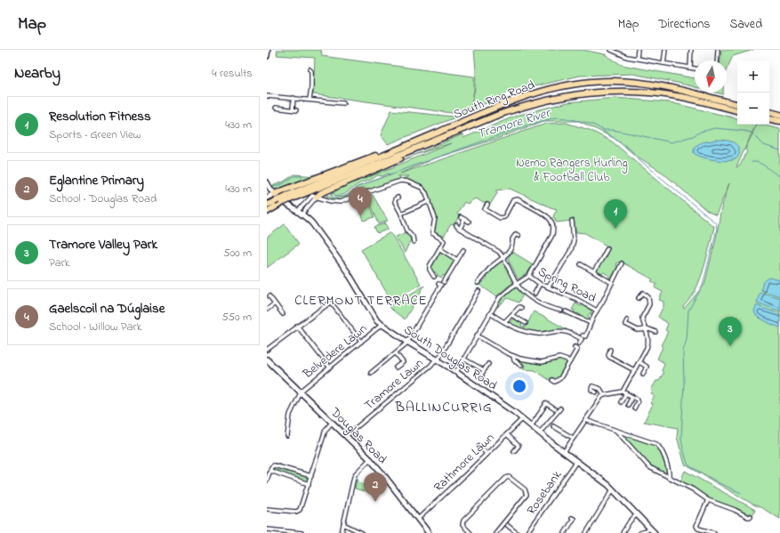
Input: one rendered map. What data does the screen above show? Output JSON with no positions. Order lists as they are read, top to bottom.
{
  "streets": {
    "highway": ["South Ring Road"],
    "main road": ["South Douglas Road", "Douglas Road"],
    "street": [
      "Spring Road",
      "Belvedere Lawn",
      "Tramore Lawn",
      "Rathmore Lawn",
      "Rosebank"
    ]
  },
  "crossings": [
    ["Belvedere Lawn", "South Douglas Road"],
    ["Belvedere Lawn", "Douglas Road"],
    ["South Douglas Road", "Tramore Lawn"],
    ["South Douglas Road", "Rathmore Lawn"],
    ["South Douglas Road", "Rosebank"],
    ["Tramore Lawn", "Douglas Road"],
    ["Douglas Road", "Rathmore Lawn"]
  ],
  "districts": ["CLERMONT TERRACE", "BALLINCURRIG"],
  "water": ["Tramore River"],
  "parks": ["Nemo Rangers Hurling & Football Club"],
  "north": "bottom",
  "page": {
    "header": "Map",
    "nav": ["Map", "Directions", "Saved"],
    "heading": ["Nearby", "4 results"],
    "map_buttons": ["+", "−"],
    "list": [
      {
        "mark": "1",
        "name": "Resolution Fitness",
        "note": "Sports · Green View",
        "value": "430 m"
      },
      {
        "mark": "2",
        "name": "Eglantine Primary",
        "note": "School · Douglas Road",
        "value": "430 m"
      },
      {
        "mark": "3",
        "name": "Tramore Valley Park",
        "note": "Park",
        "value": "500 m"
      },
      {
        "mark": "4",
        "name": "Gaelscoil na Dúglaise",
        "note": "School · Willow Park",
        "value": "550 m"
      }
    ],
    "pins": [
      "4",
      "1",
      "3",
      "2"
    ]
  }
}
